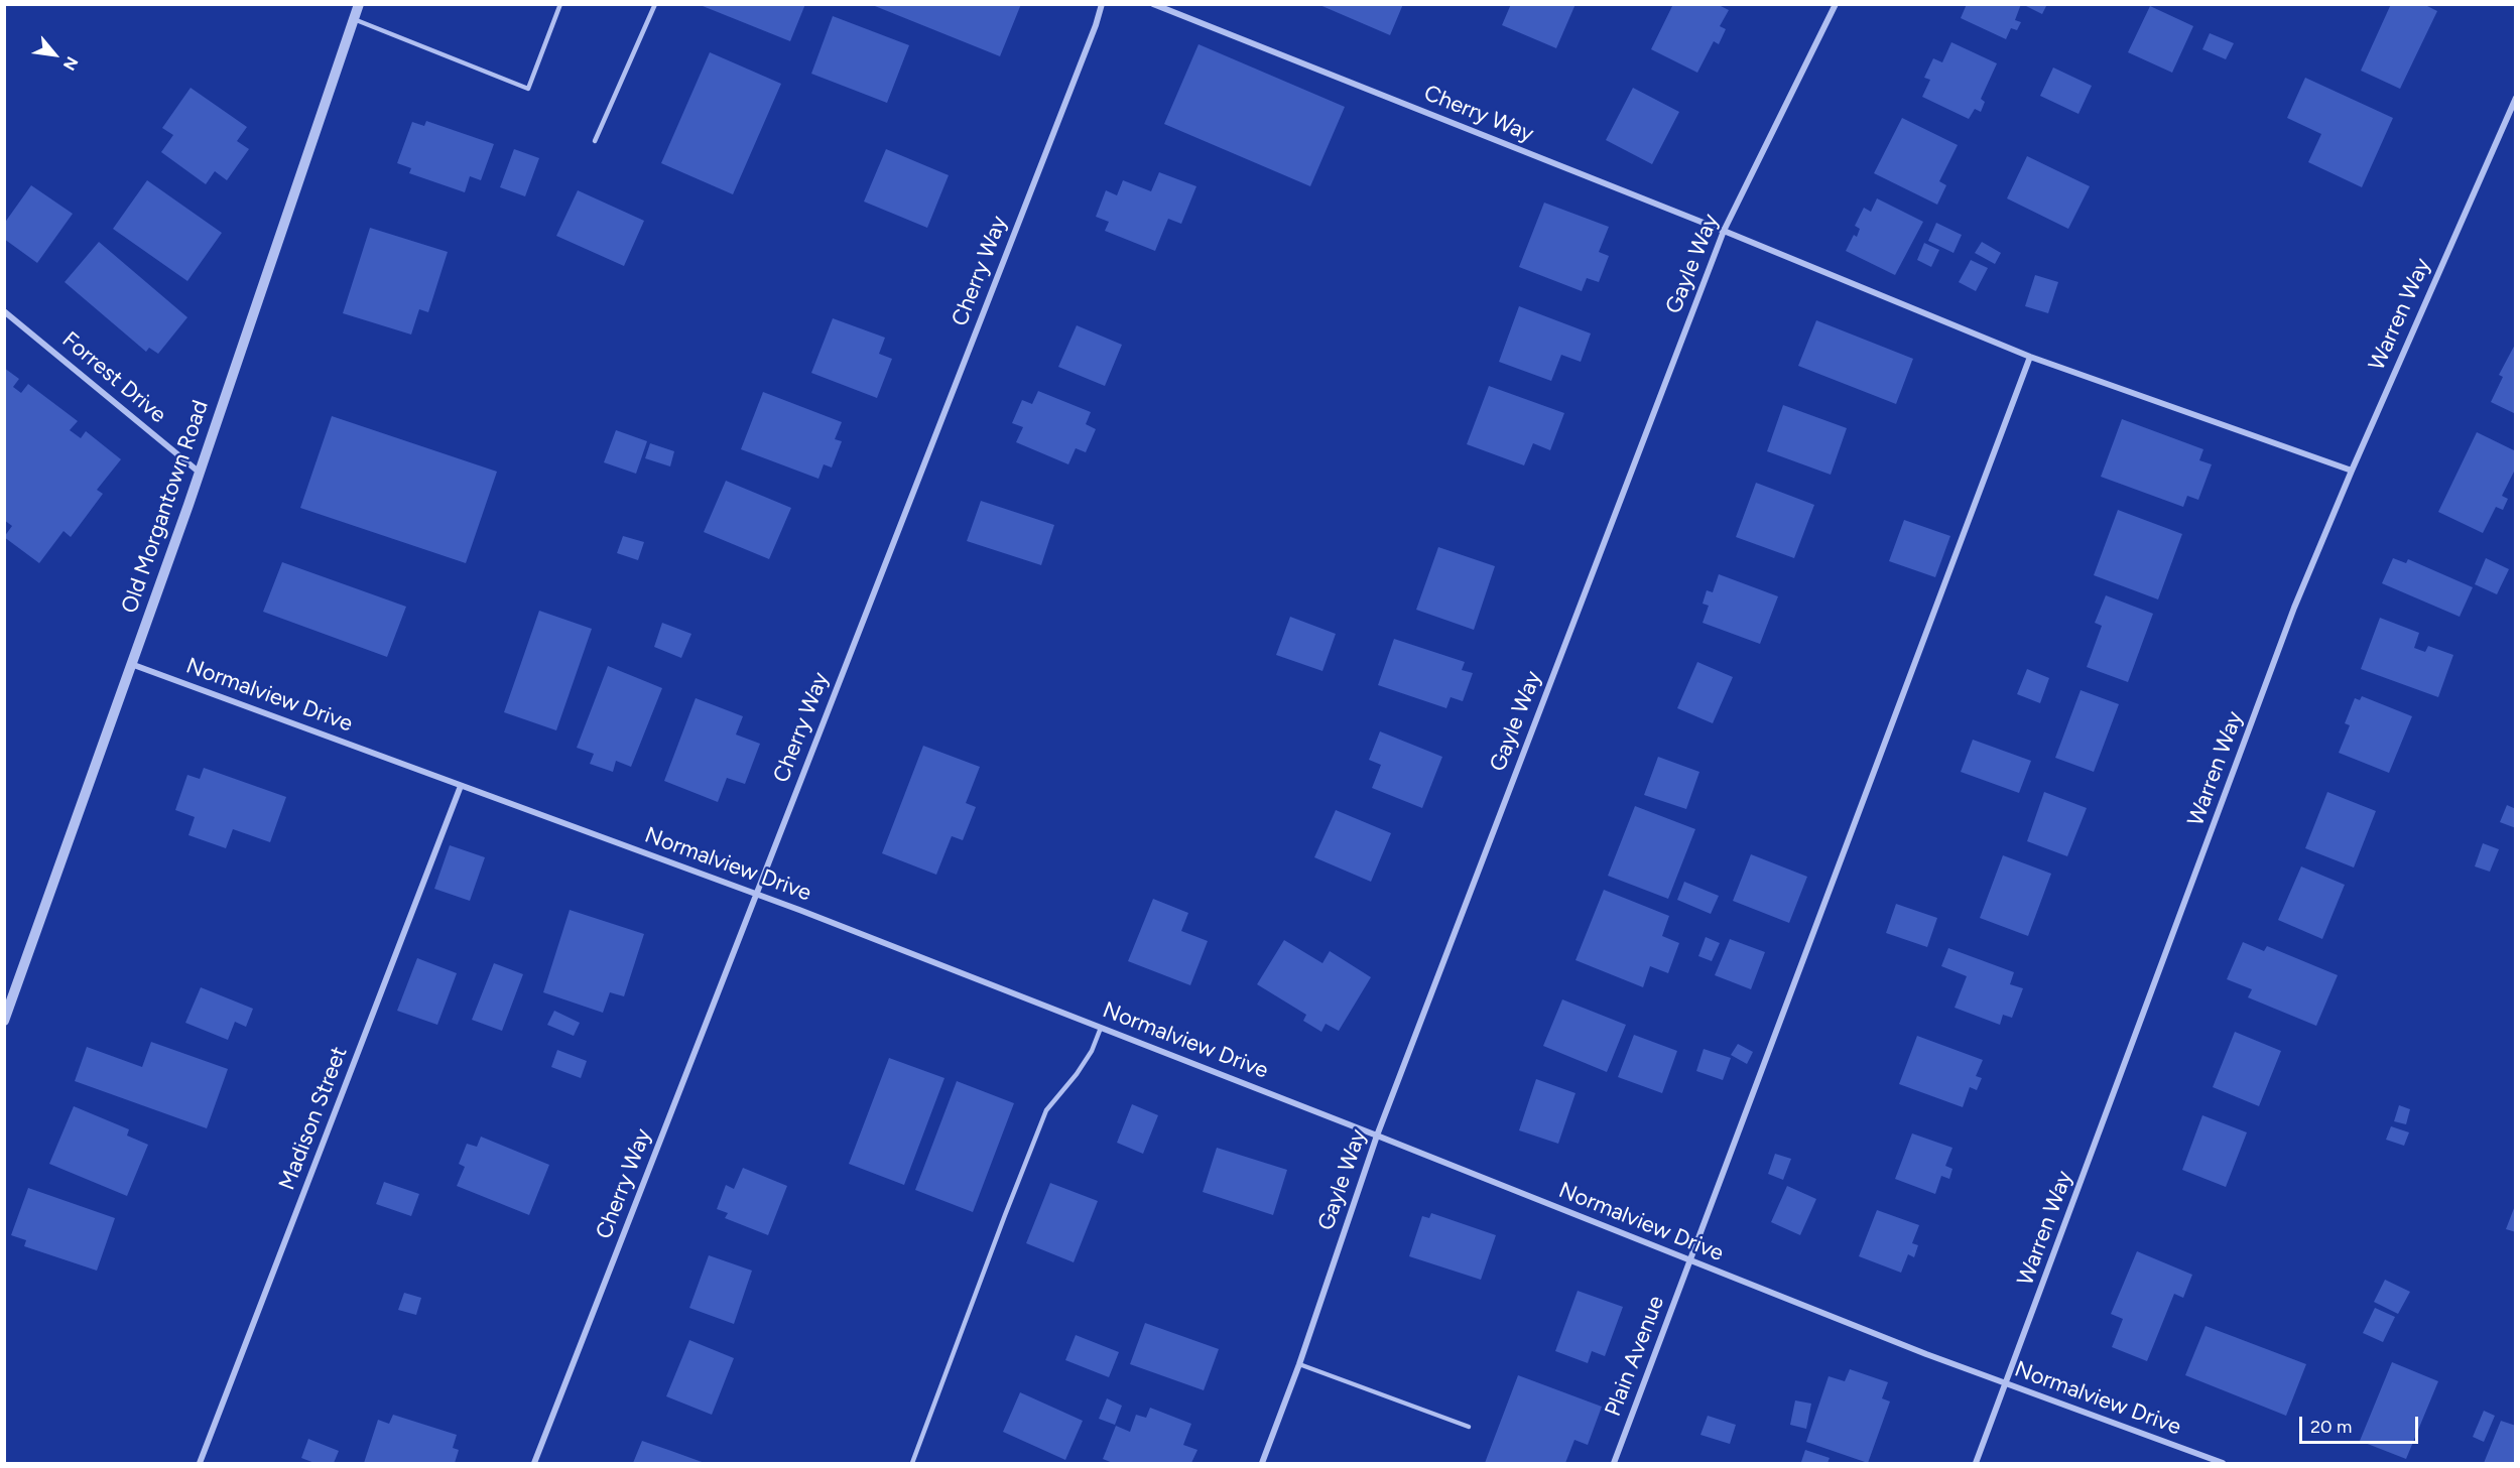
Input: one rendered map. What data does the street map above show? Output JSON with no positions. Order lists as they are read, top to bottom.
{
  "streets": {
    "street": [
      "Cherry Way",
      "Gayle Way",
      "Warren Way",
      "Forrest Drive",
      "Old Morgantown Road",
      "Normalview Drive",
      "Madison Street",
      "Plain Avenue"
    ]
  },
  "crossings": [
    ["Cherry Way", "Gayle Way"],
    ["Cherry Way", "Warren Way"],
    ["Cherry Way", "Normalview Drive"],
    ["Cherry Way", "Plain Avenue"],
    ["Gayle Way", "Normalview Drive"],
    ["Warren Way", "Normalview Drive"],
    ["Forrest Drive", "Old Morgantown Road"],
    ["Old Morgantown Road", "Normalview Drive"],
    ["Normalview Drive", "Madison Street"],
    ["Normalview Drive", "Plain Avenue"]
  ],
  "scale_bar": "20 m",
  "north": "bottom right"
}
